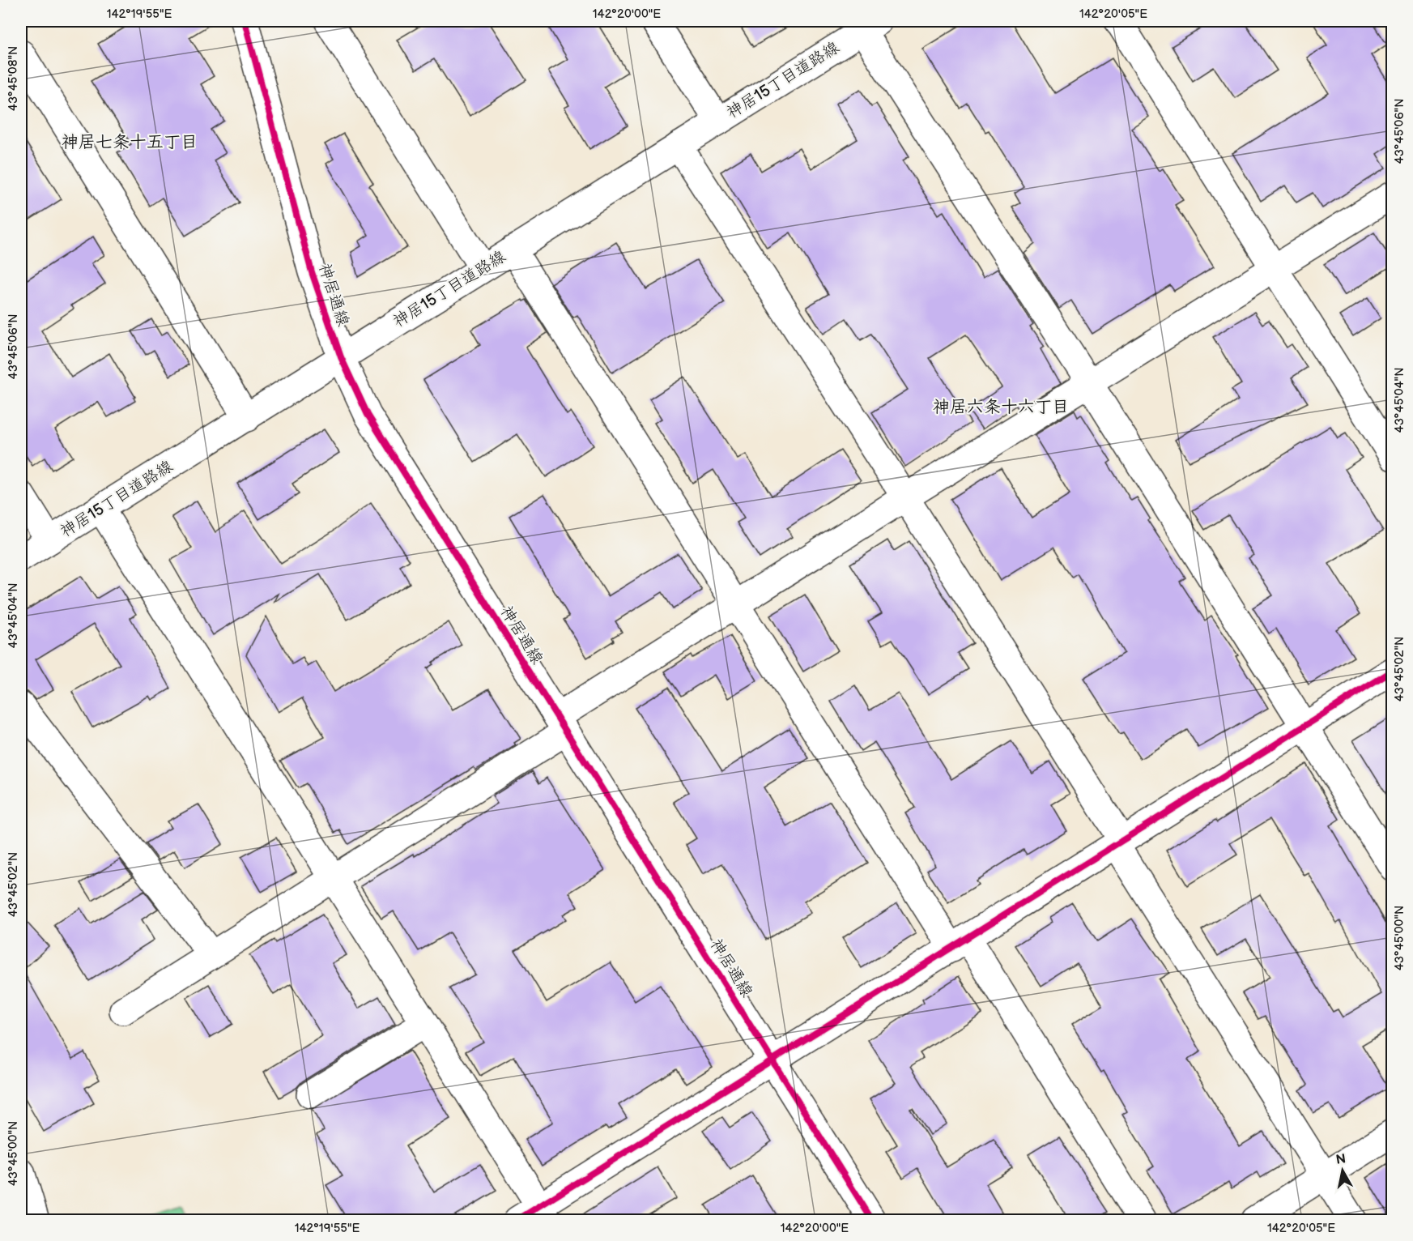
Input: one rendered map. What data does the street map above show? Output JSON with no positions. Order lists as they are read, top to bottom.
{
  "streets": {
    "street": ["神居15丁目道路線", "神居通線"]
  },
  "crossings": [
    ["神居15丁目道路線", "神居通線"]
  ],
  "districts": ["神居七条十五丁目", "神居六条十六丁目"],
  "north": "top",
  "coordinates": [
    "142°19'55\"E",
    "142°20'00\"E",
    "142°20'05\"E",
    "43°45'08\"N",
    "43°45'06\"N",
    "43°45'04\"N",
    "43°45'02\"N",
    "43°45'00\"N"
  ]
}
